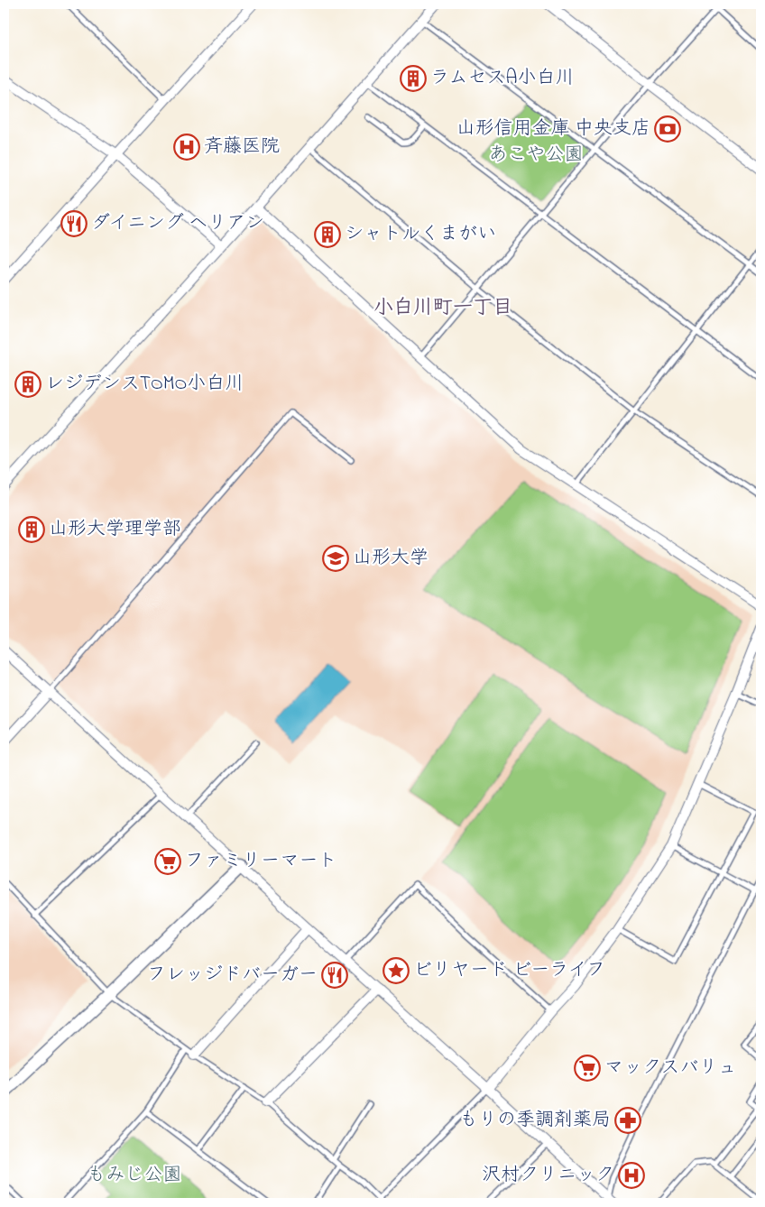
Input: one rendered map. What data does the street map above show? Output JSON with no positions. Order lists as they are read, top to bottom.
{
  "districts": ["小白川町一丁目"],
  "parks": ["あこや公園", "もみじ公園"],
  "places": {
    "building": [
      "ラムセスA小白川",
      "シャトルくまがい",
      "レジデンスTOMO小白川",
      "山形大学理学部"
    ],
    "bank": ["山形信用金庫 中央支店"],
    "hospital": ["斉藤医院", "沢村クリニック"],
    "restaurant": ["ダイニング ヘリアン", "フレッジドバーガー"],
    "school or university": ["山形大学"],
    "supermarket": ["ファミリーマート", "マックスバリュ"],
    "place": ["ビリヤード ビーライフ"],
    "pharmacy": ["もりの季調剤薬局"]
  }
}
